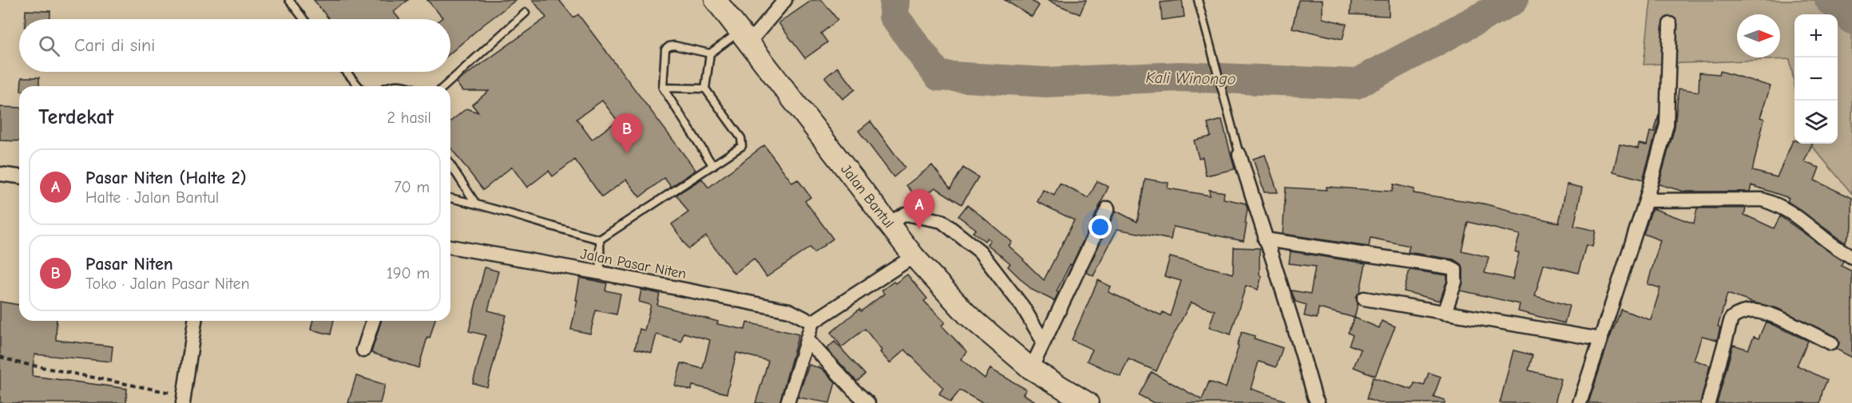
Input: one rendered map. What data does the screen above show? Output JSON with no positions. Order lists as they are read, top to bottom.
{
  "streets": {
    "main road": ["Jalan Bantul"],
    "street": ["Jalan Pasar Niten"]
  },
  "water": ["Kali Winongo"],
  "north": "right",
  "page": {
    "map_buttons": ["+", "−"],
    "search": "Cari di sini",
    "heading": ["Terdekat", "2 hasil"],
    "pins": ["B", "A"],
    "list": [
      {
        "mark": "A",
        "name": "Pasar Niten (Halte 2)",
        "note": "Halte · Jalan Bantul",
        "value": "70 m"
      },
      {
        "mark": "B",
        "name": "Pasar Niten",
        "note": "Toko · Jalan Pasar Niten",
        "value": "190 m"
      }
    ]
  }
}
